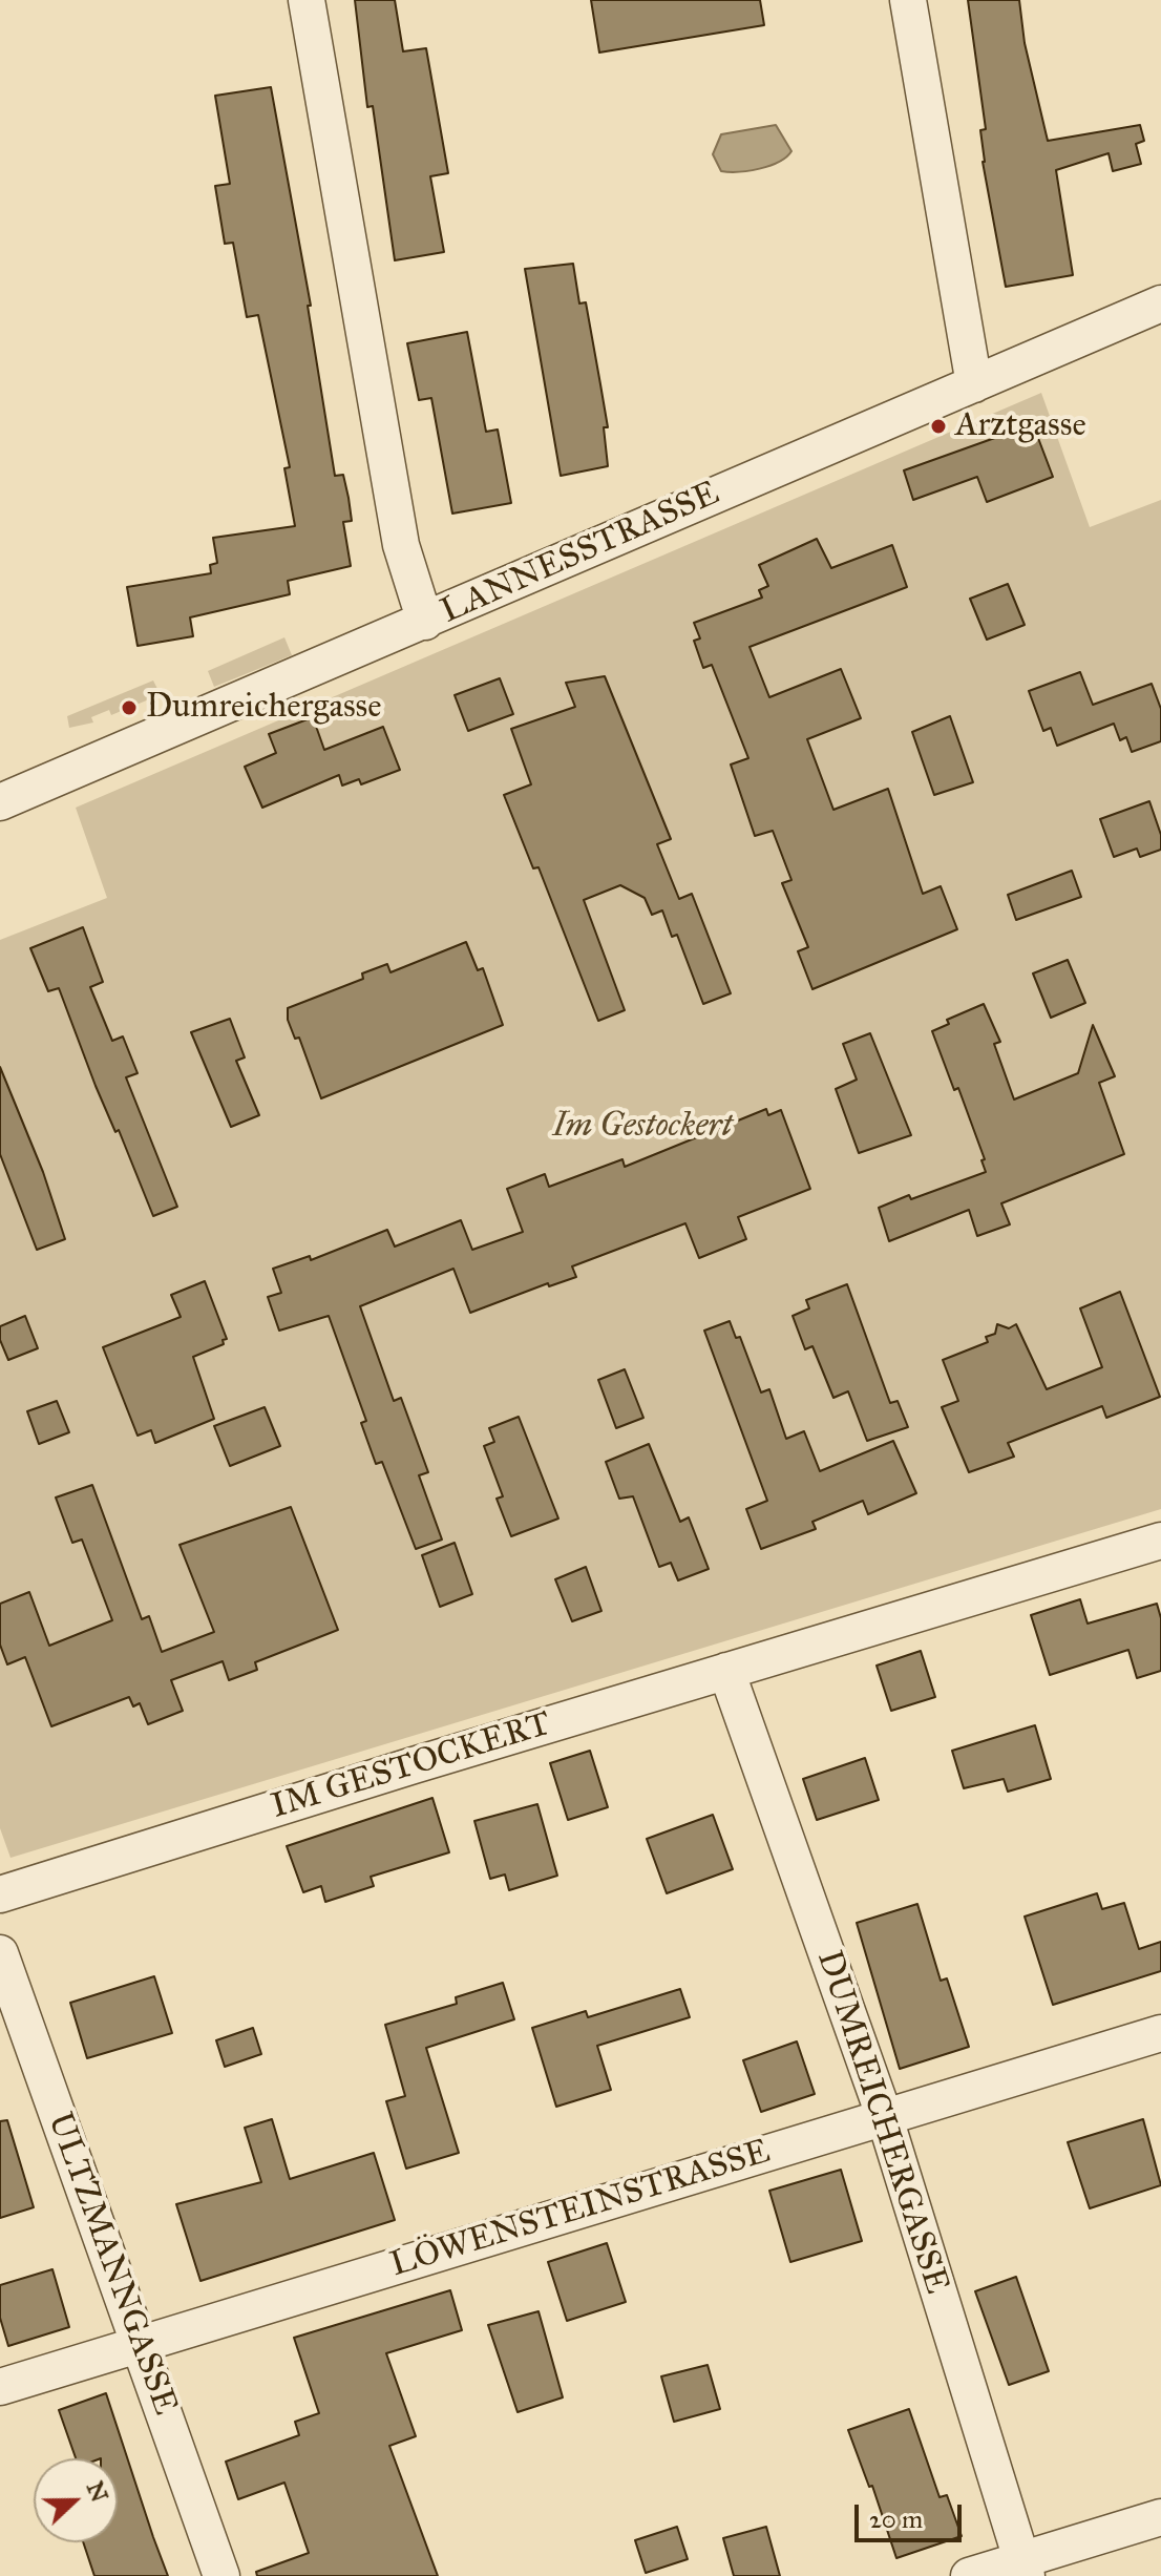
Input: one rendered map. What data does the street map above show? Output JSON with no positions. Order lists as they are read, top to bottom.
{
  "streets": {
    "street": [
      "LANNESSTRASSE",
      "IM GESTOCKERT",
      "DUMREICHERGASSE",
      "LÖWENSTEINSTRASSE",
      "ULTZMANNGASSE"
    ]
  },
  "crossings": [
    ["IM GESTOCKERT", "DUMREICHERGASSE"],
    ["DUMREICHERGASSE", "LÖWENSTEINSTRASSE"],
    ["LÖWENSTEINSTRASSE", "ULTZMANNGASSE"]
  ],
  "parks": ["Im Gestockert"],
  "places": ["Arztgasse", "Dumreichergasse"],
  "scale_bar": "20 m",
  "north": "right"
}
